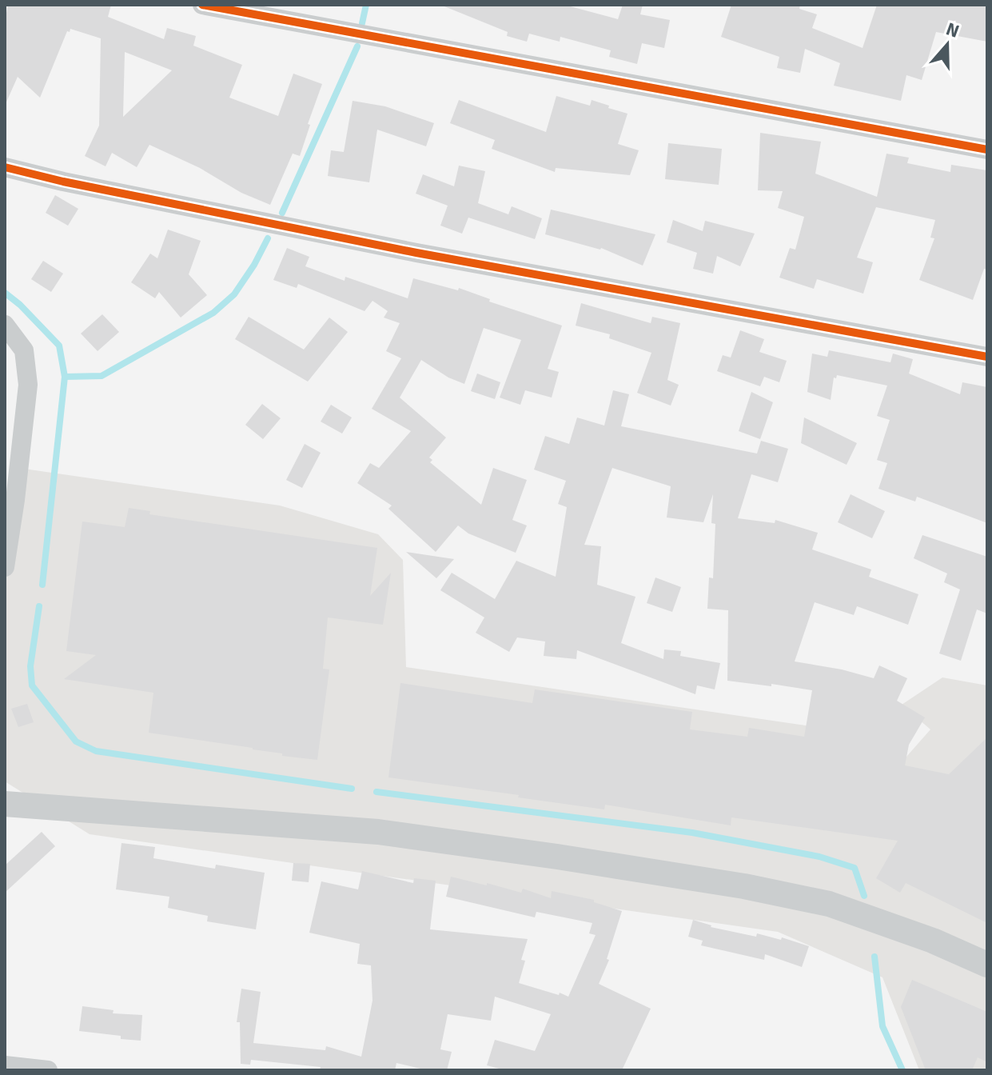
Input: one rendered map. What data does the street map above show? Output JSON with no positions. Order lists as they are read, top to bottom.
{
  "north": "top"
}
